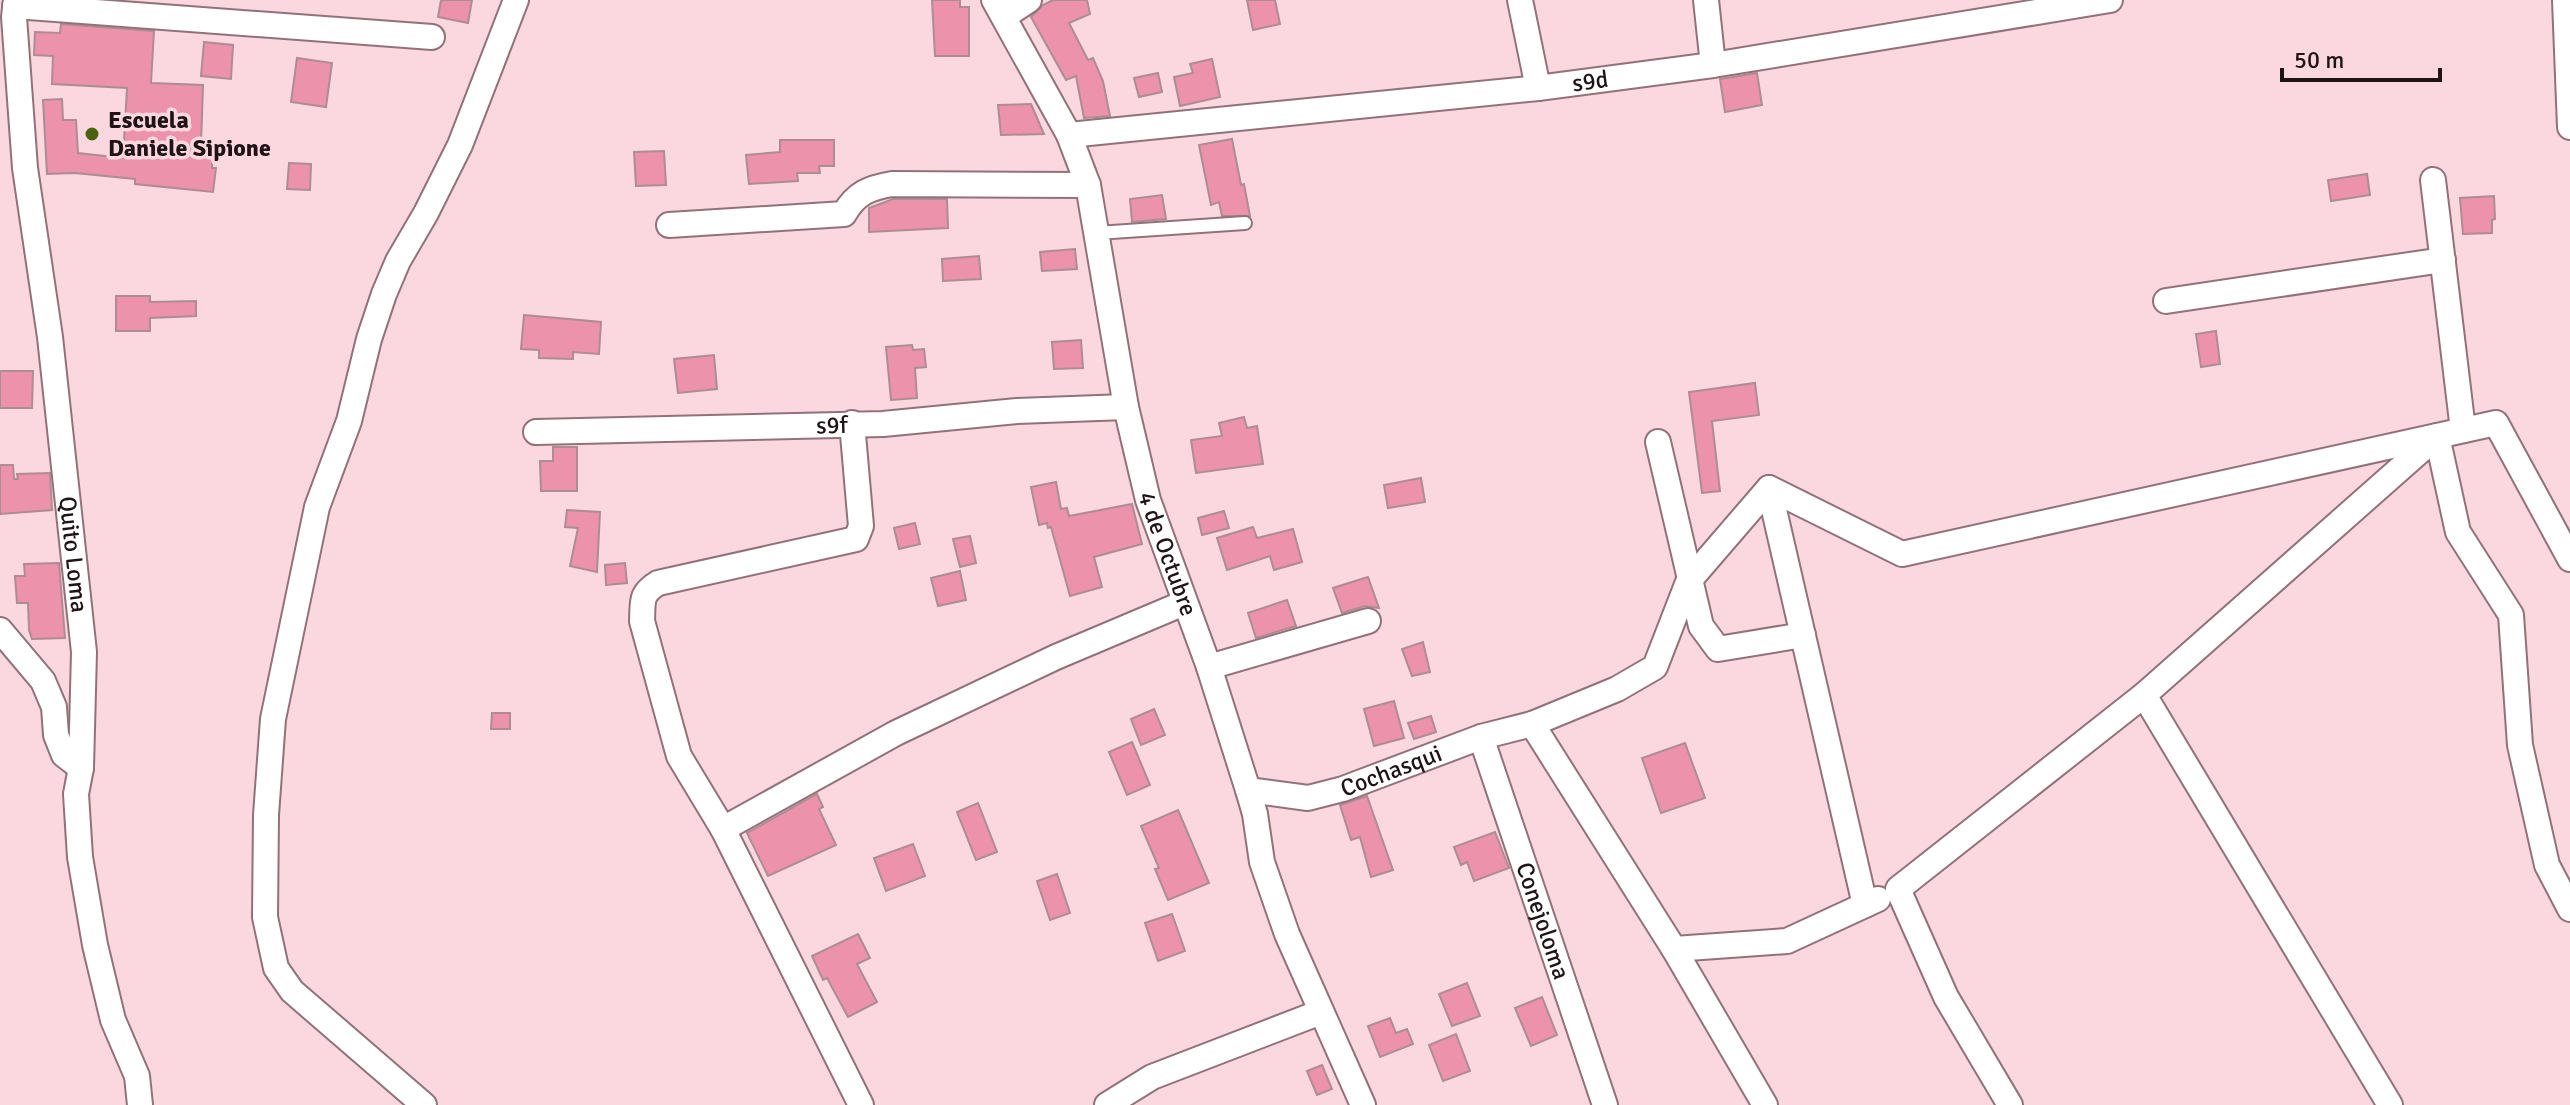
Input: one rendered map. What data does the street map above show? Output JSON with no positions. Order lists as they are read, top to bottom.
{
  "streets": {
    "street": [
      "s9d",
      "s9f",
      "4 de Octubre",
      "Quito Loma",
      "Cochasqui",
      "Conejoloma"
    ]
  },
  "crossings": [
    ["s9d", "4 de Octubre"],
    ["s9f", "4 de Octubre"],
    ["4 de Octubre", "Cochasqui"],
    ["Cochasqui", "Conejoloma"]
  ],
  "places": ["Escuela Daniele Sipione"],
  "scale_bar": "50 m"
}
